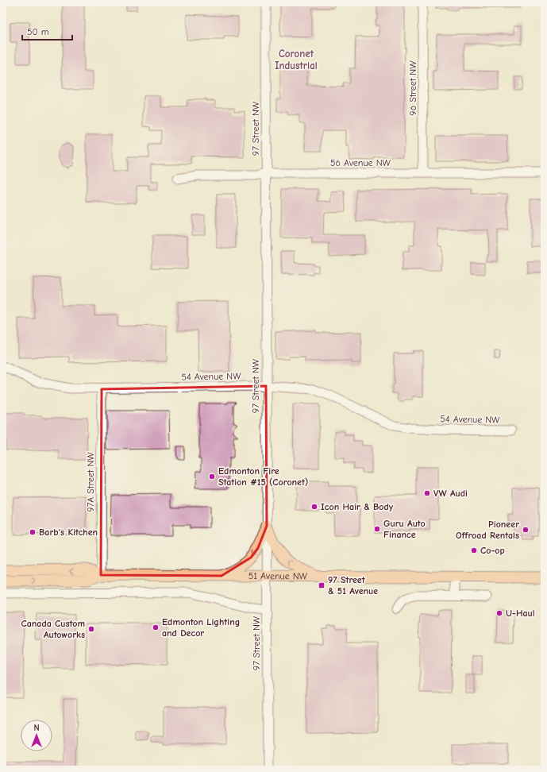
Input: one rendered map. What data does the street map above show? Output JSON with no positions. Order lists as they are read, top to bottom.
{
  "streets": {
    "main road": ["51 Avenue NW"],
    "street": [
      "96 Street NW",
      "97 Street NW",
      "56 Avenue NW",
      "54 Avenue NW",
      "97A Street NW"
    ]
  },
  "crossings": [
    ["96 Street NW", "56 Avenue NW"],
    ["97 Street NW", "56 Avenue NW"],
    ["97 Street NW", "54 Avenue NW"],
    ["97 Street NW", "51 Avenue NW"],
    ["54 Avenue NW", "97A Street NW"],
    ["97A Street NW", "51 Avenue NW"]
  ],
  "districts": ["Coronet Industrial"],
  "places": {
    "other": [
      "Edmonton Fire Station #15 (Coronet)",
      "VW Audi",
      "Icon Hair & Body",
      "Guru Auto Finance",
      "Pioneer Offroad Rentals",
      "Barb's Kitchen",
      "Co-op",
      "U-Haul",
      "Edmonton Lighting and Decor",
      "Canada Custom Autoworks"
    ],
    "transit": ["97 Street & 51 Avenue"]
  },
  "scale_bar": "50 m",
  "north": "top"
}
